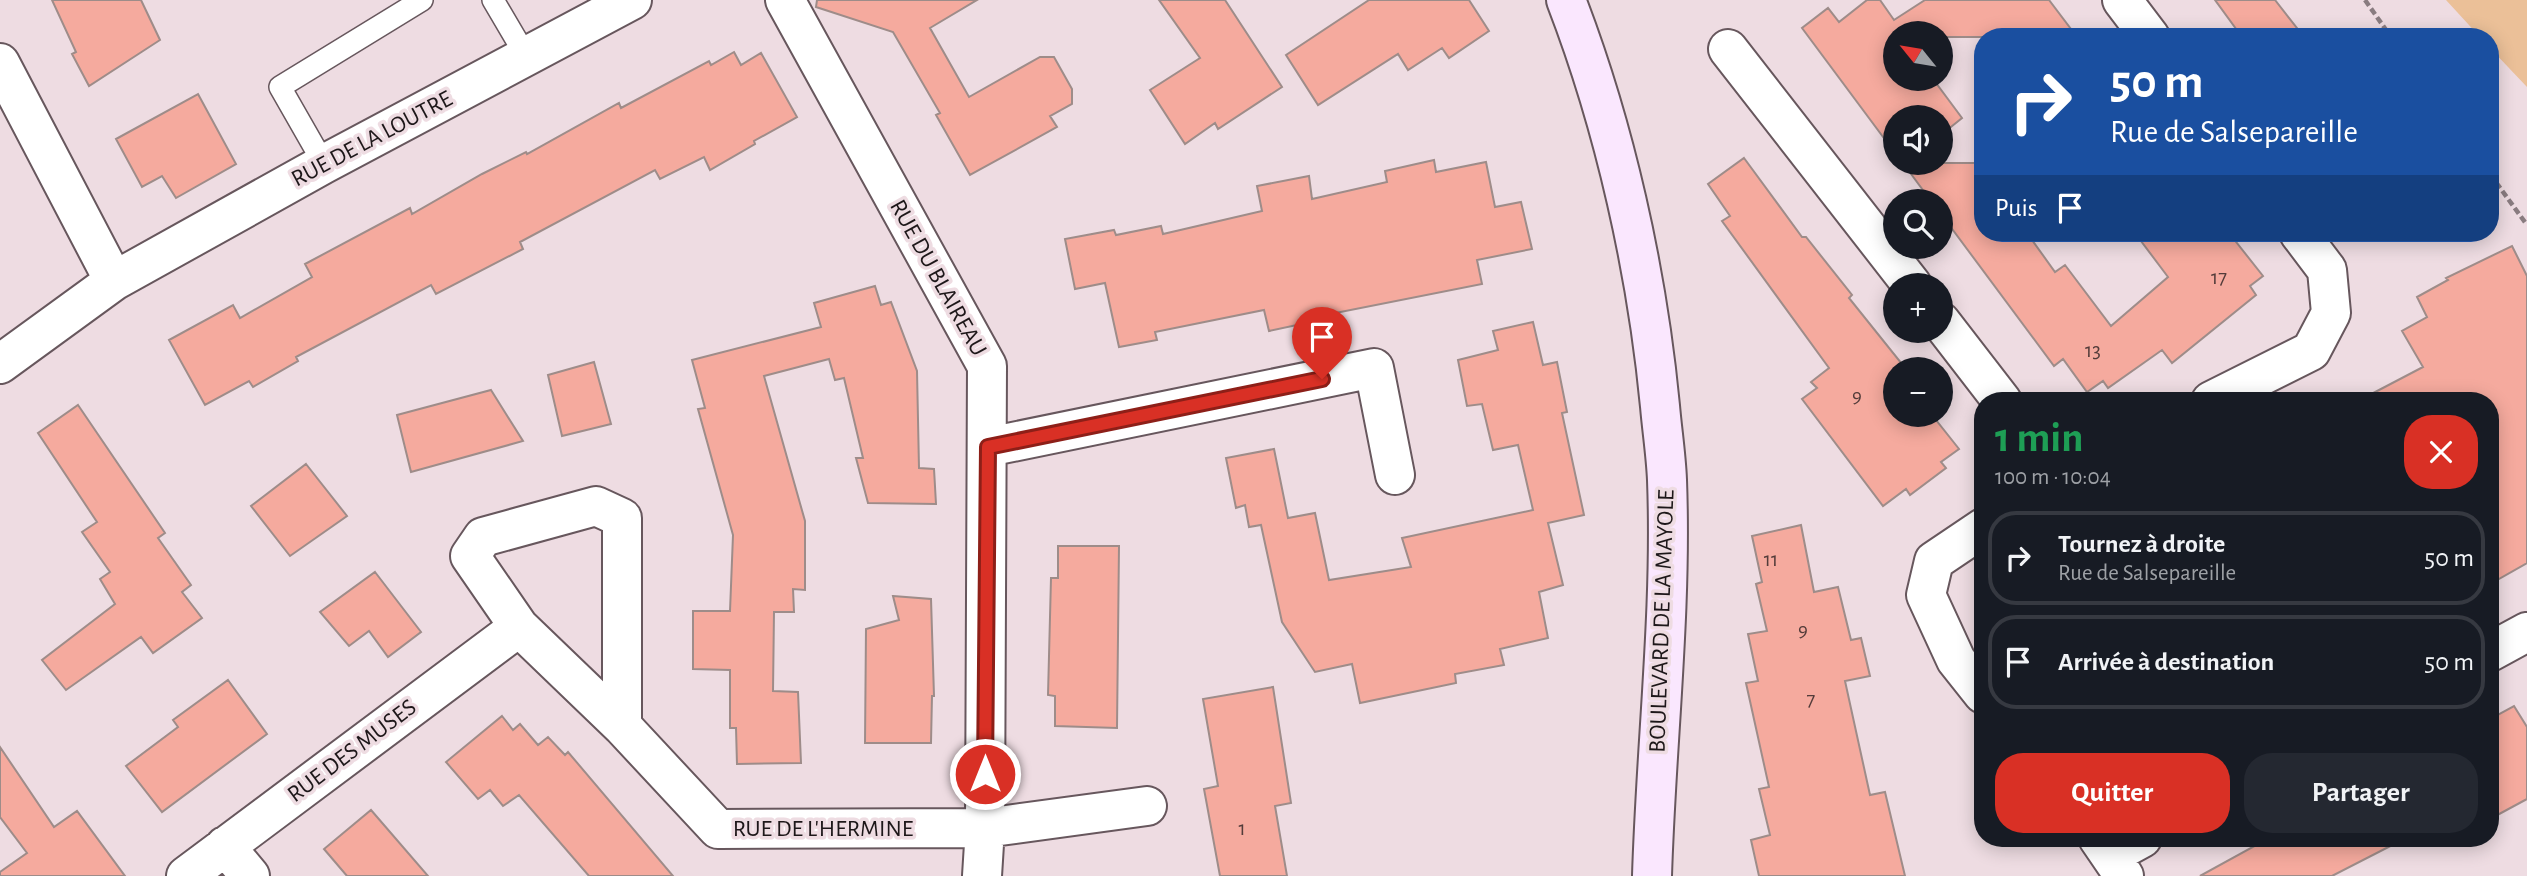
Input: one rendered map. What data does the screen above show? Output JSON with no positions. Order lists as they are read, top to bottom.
{
  "streets": {
    "main road": ["BOULEVARD DE LA MAYOLE"],
    "street": [
      "RUE DE LA LOUTRE",
      "RUE DU BLAIREAU",
      "RUE DES MUSES",
      "RUE DE L'HERMINE"
    ]
  },
  "crossings": [
    ["RUE DU BLAIREAU", "RUE DE L'HERMINE"],
    ["RUE DES MUSES", "RUE DE L'HERMINE"]
  ],
  "house_numbers": [
    "17",
    "13",
    "9",
    "11",
    "9",
    "7",
    "1"
  ],
  "north": "top left",
  "page": {
    "map_buttons": ["+", "−"],
    "turn": ["50 m", "Rue de Salsepareille"],
    "then": "Puis",
    "heading": ["1 min", "100 m · 10:04"],
    "list": [
      {
        "name": "Tournez à droite",
        "note": "Rue de Salsepareille",
        "value": "50 m"
      },
      {
        "name": "Arrivée à destination",
        "value": "50 m"
      }
    ],
    "buttons": ["Quitter", "Partager"]
  }
}
